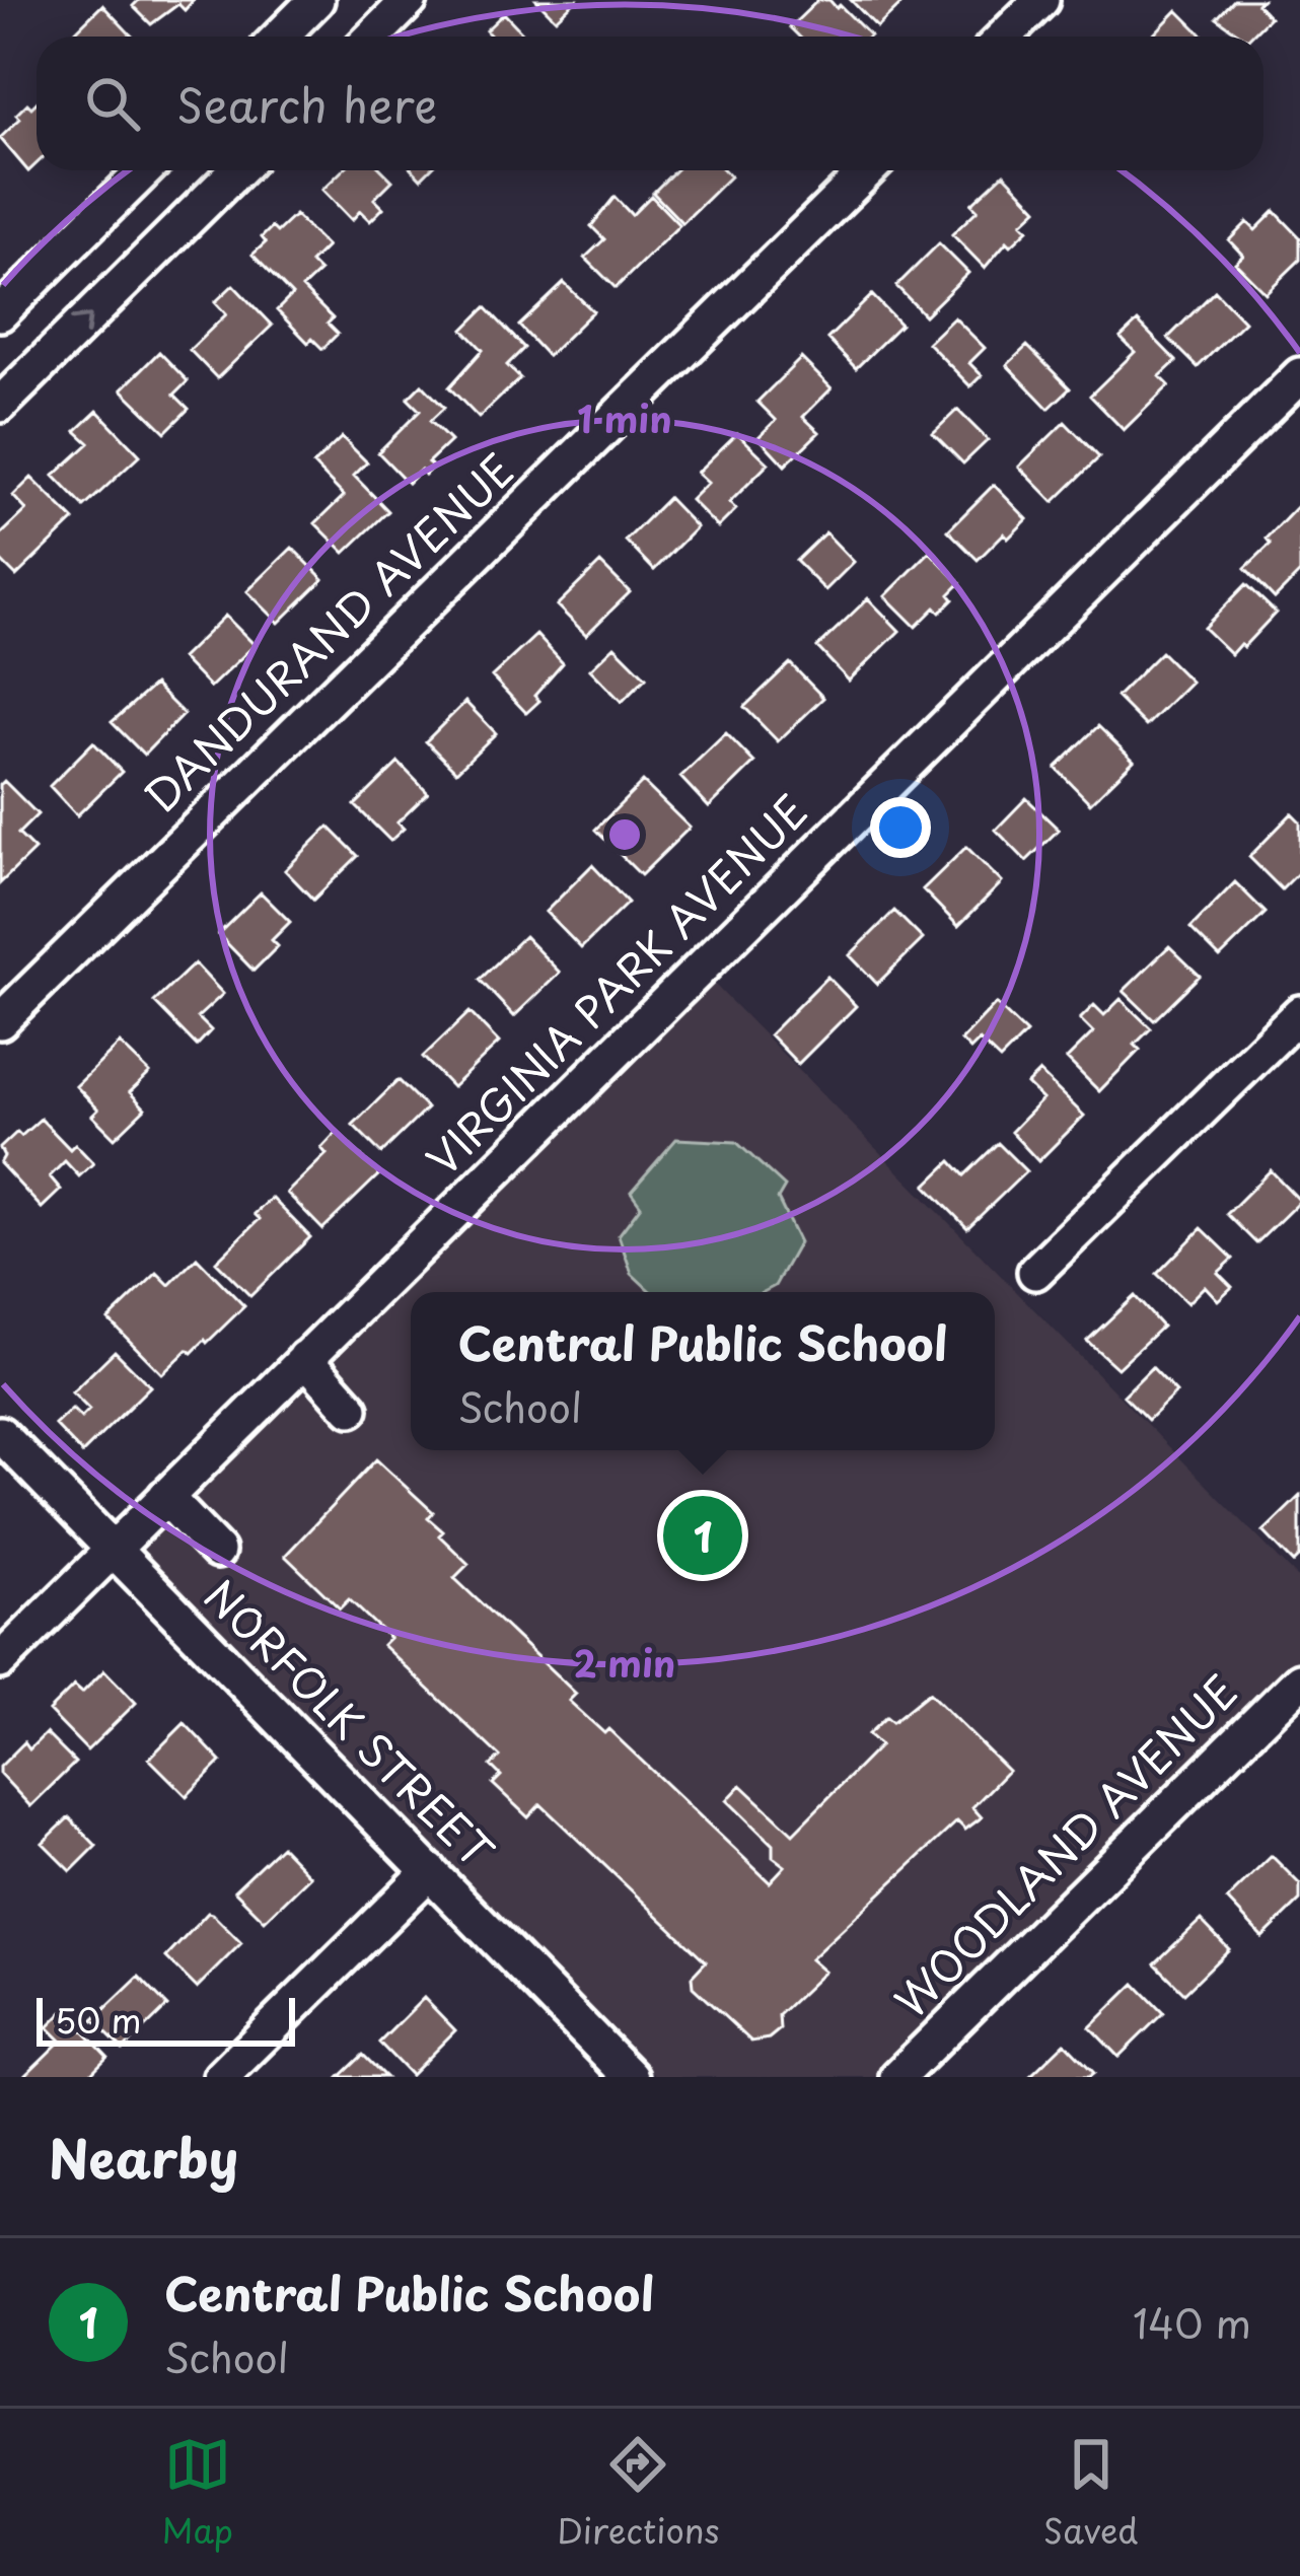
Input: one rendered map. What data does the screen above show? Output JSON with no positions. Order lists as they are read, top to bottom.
{
  "streets": {
    "street": [
      "DANDURAND AVENUE",
      "VIRGINIA PARK AVENUE",
      "NORFOLK STREET",
      "WOODLAND AVENUE"
    ]
  },
  "crossings": [
    ["VIRGINIA PARK AVENUE", "NORFOLK STREET"]
  ],
  "scale_bar": "50 m",
  "page": {
    "search": "Search here",
    "popup": ["Central Public School", "School"],
    "pins": "1",
    "scale": "50 m",
    "heading": "Nearby",
    "list": [
      {
        "mark": "1",
        "name": "Central Public School",
        "note": "School",
        "value": "140 m"
      }
    ],
    "nav": ["Map", "Directions", "Saved"]
  },
  "rings": ["1 min", "2 min"]
}
